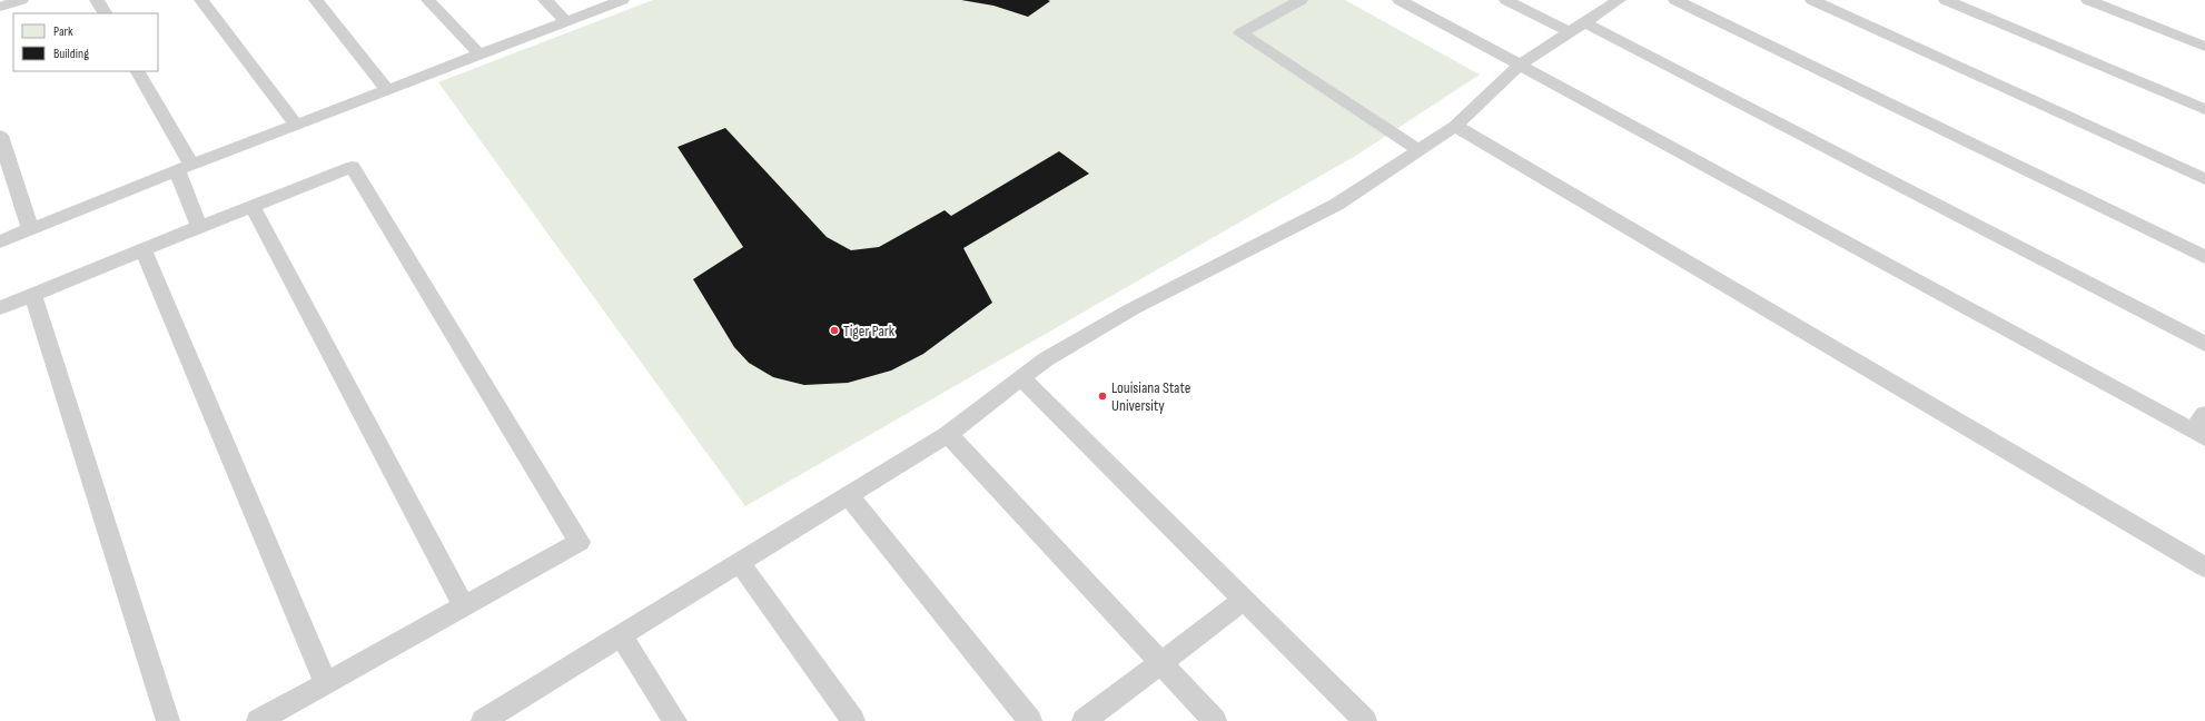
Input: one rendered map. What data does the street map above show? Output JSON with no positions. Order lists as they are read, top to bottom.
{
  "places": ["Tiger Park", "Louisiana State University"],
  "legend": ["Park", "Building"]
}
